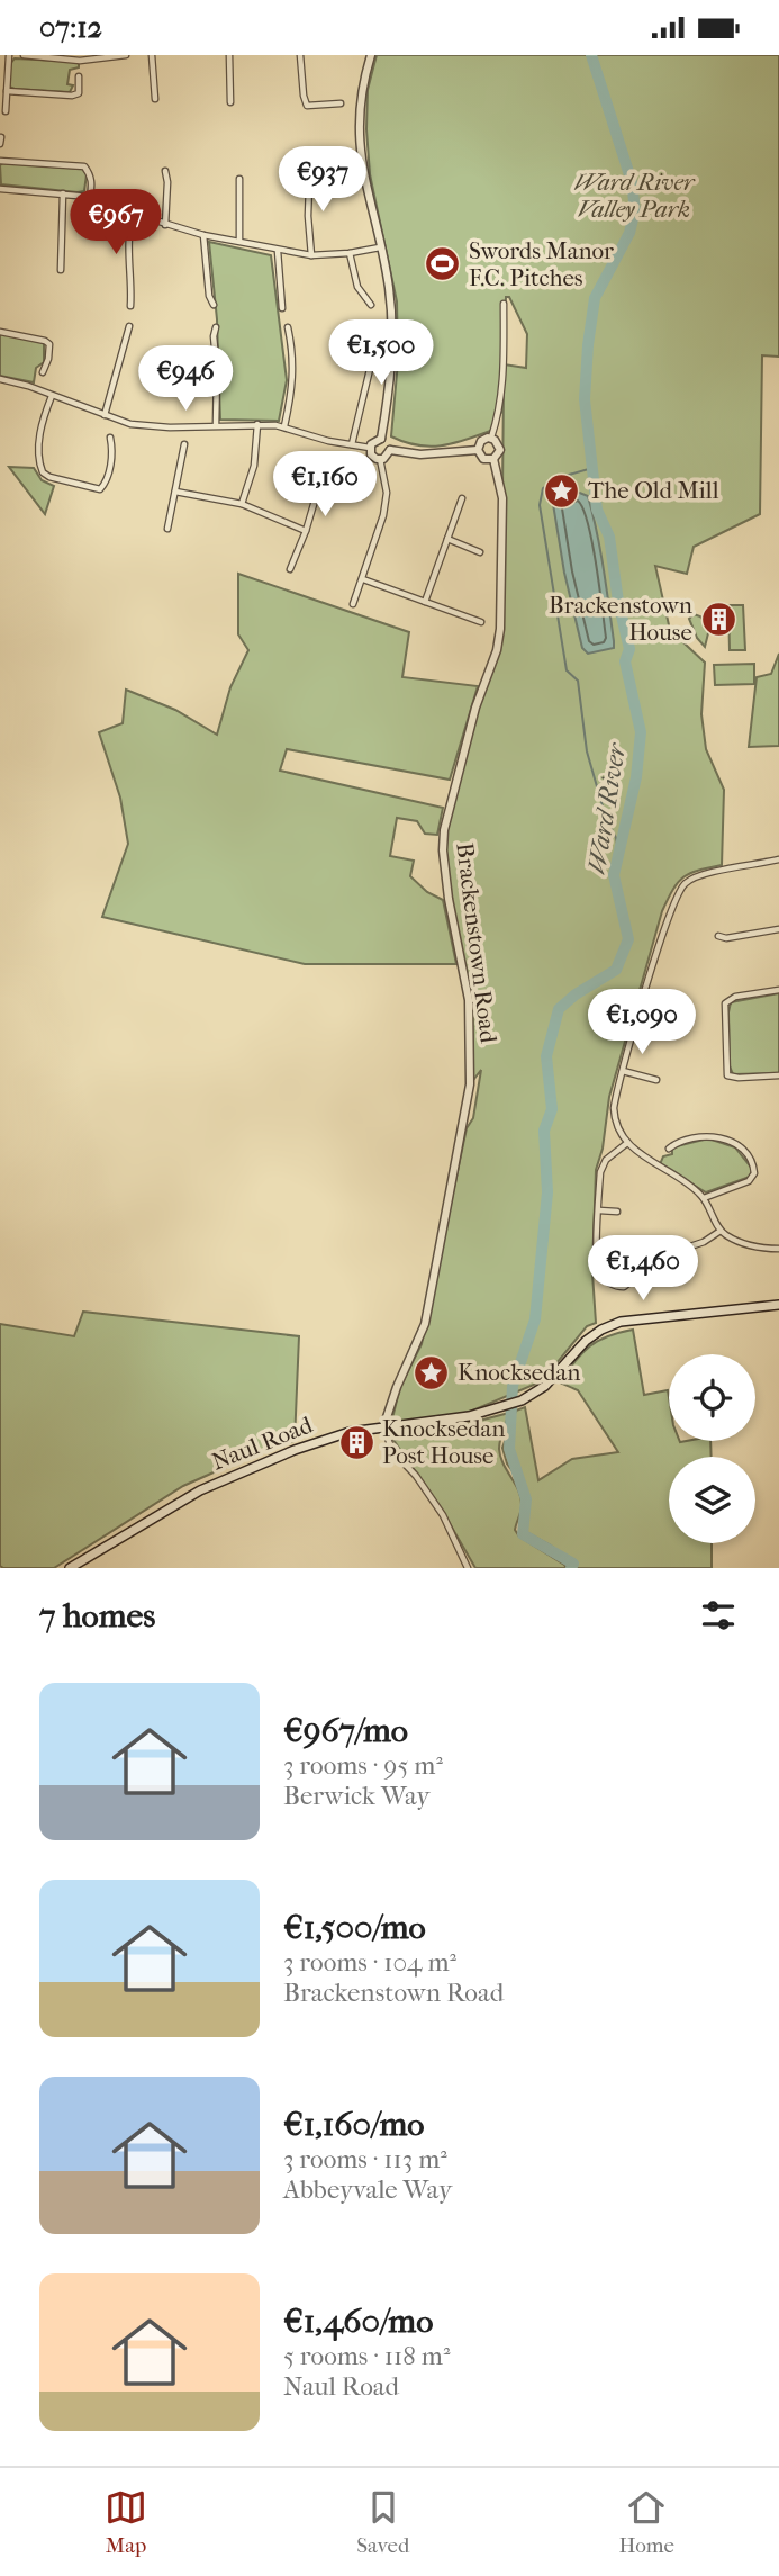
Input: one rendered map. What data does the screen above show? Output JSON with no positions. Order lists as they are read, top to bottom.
{
  "streets": {
    "main road": ["Naul Road"],
    "street": ["Brackenstown Road"]
  },
  "crossings": [
    ["Brackenstown Road", "Naul Road"]
  ],
  "water": ["Ward River"],
  "parks": ["Ward River Valley Park"],
  "places": {
    "sports": ["Swords Manor F.C. Pitches"],
    "place": ["The Old Mill", "Knocksedan"],
    "building": ["Brackenstown House", "Knocksedan Post House"]
  },
  "page": {
    "status": "07:12",
    "price": [
      "€937",
      "€967",
      "€1,500",
      "€946",
      "€1,160",
      "€1,090",
      "€1,460"
    ],
    "heading": "7 homes",
    "list": [
      {
        "name": "€967/mo",
        "note": "3 rooms · 95 m² · Berwick Way"
      },
      {
        "name": "€1,500/mo",
        "note": "3 rooms · 104 m² · Brackenstown Road"
      },
      {
        "name": "€1,160/mo",
        "note": "3 rooms · 113 m² · Abbeyvale Way"
      },
      {
        "name": "€1,460/mo",
        "note": "5 rooms · 118 m² · Naul Road"
      }
    ],
    "tabs": ["Map", "Saved", "Home"]
  }
}
